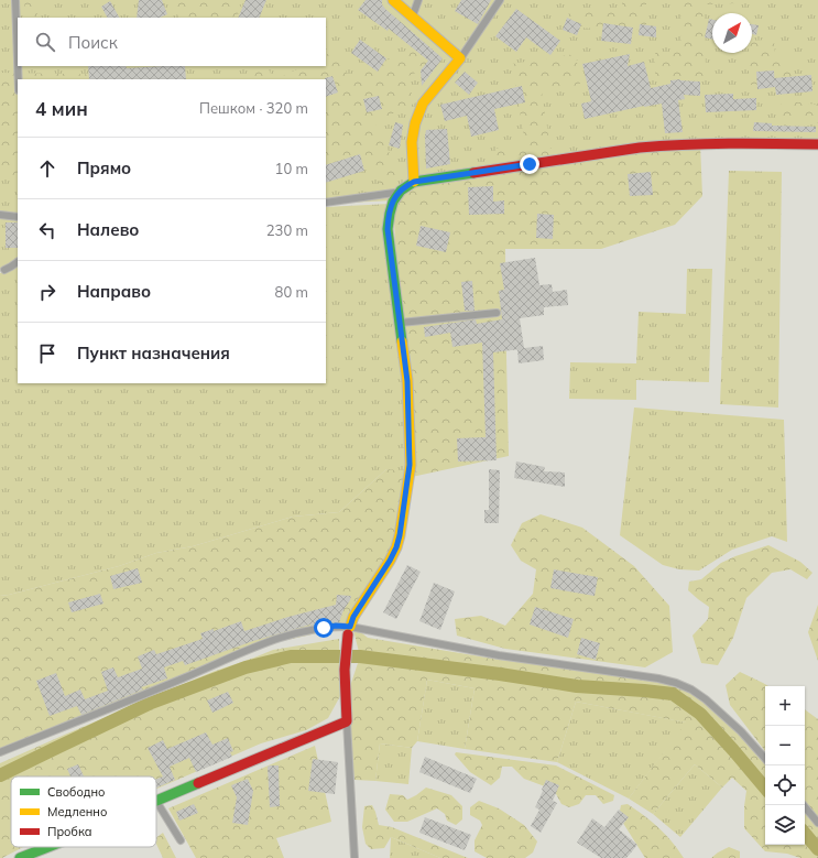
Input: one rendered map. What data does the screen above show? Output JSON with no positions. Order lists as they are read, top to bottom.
{
  "legend": ["Свободно", "Медленно", "Пробка"],
  "north": "top right",
  "page": {
    "search": "Поиск",
    "heading": ["4 мин", "Пешком · 320 m"],
    "list": [
      ["Прямо", "10 m"],
      ["Налево", "230 m"],
      ["Направо", "80 m"],
      "Пункт назначения"
    ],
    "map_buttons": ["+", "−"]
  }
}
